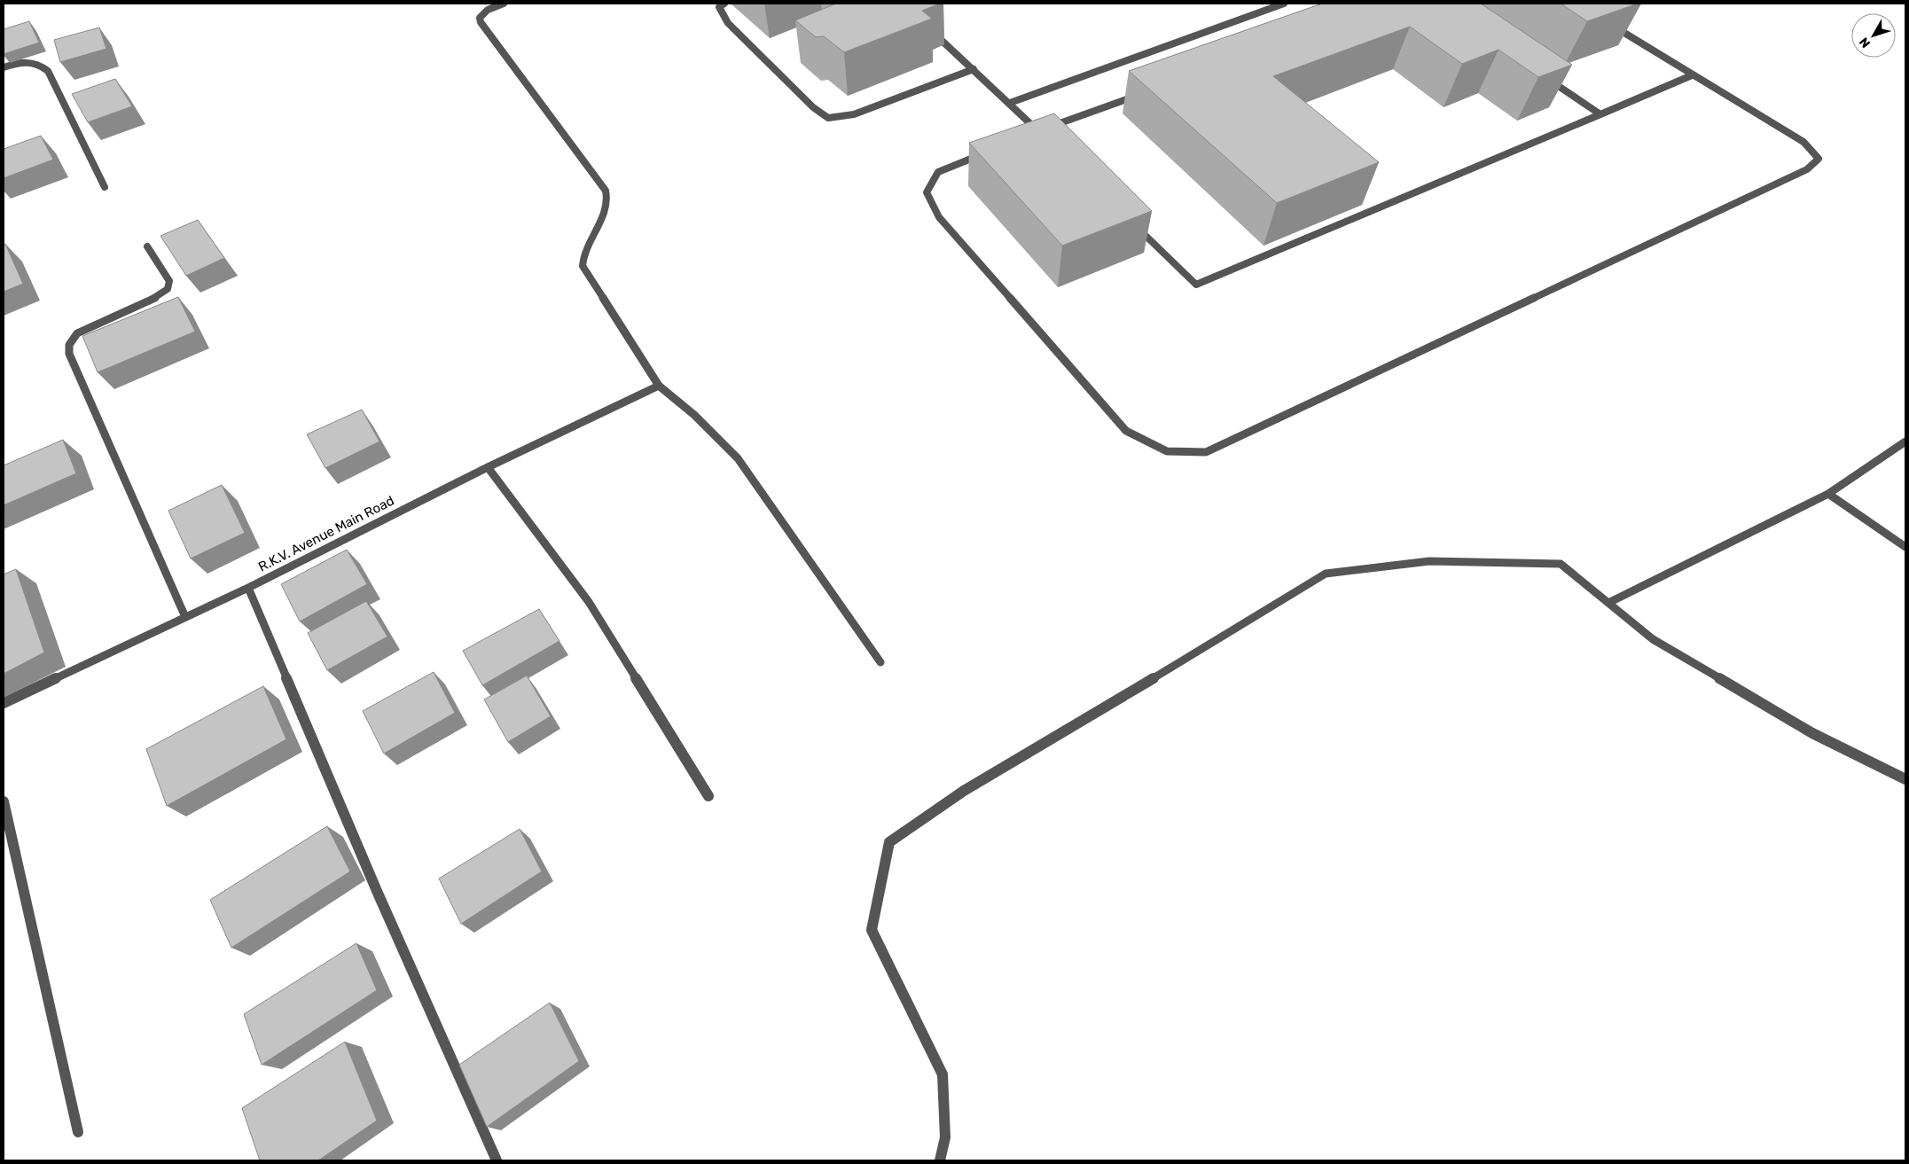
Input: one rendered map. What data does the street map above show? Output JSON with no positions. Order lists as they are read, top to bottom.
{
  "streets": {
    "street": ["R.K.V. Avenue Main Road"]
  },
  "north": "bottom left"
}
